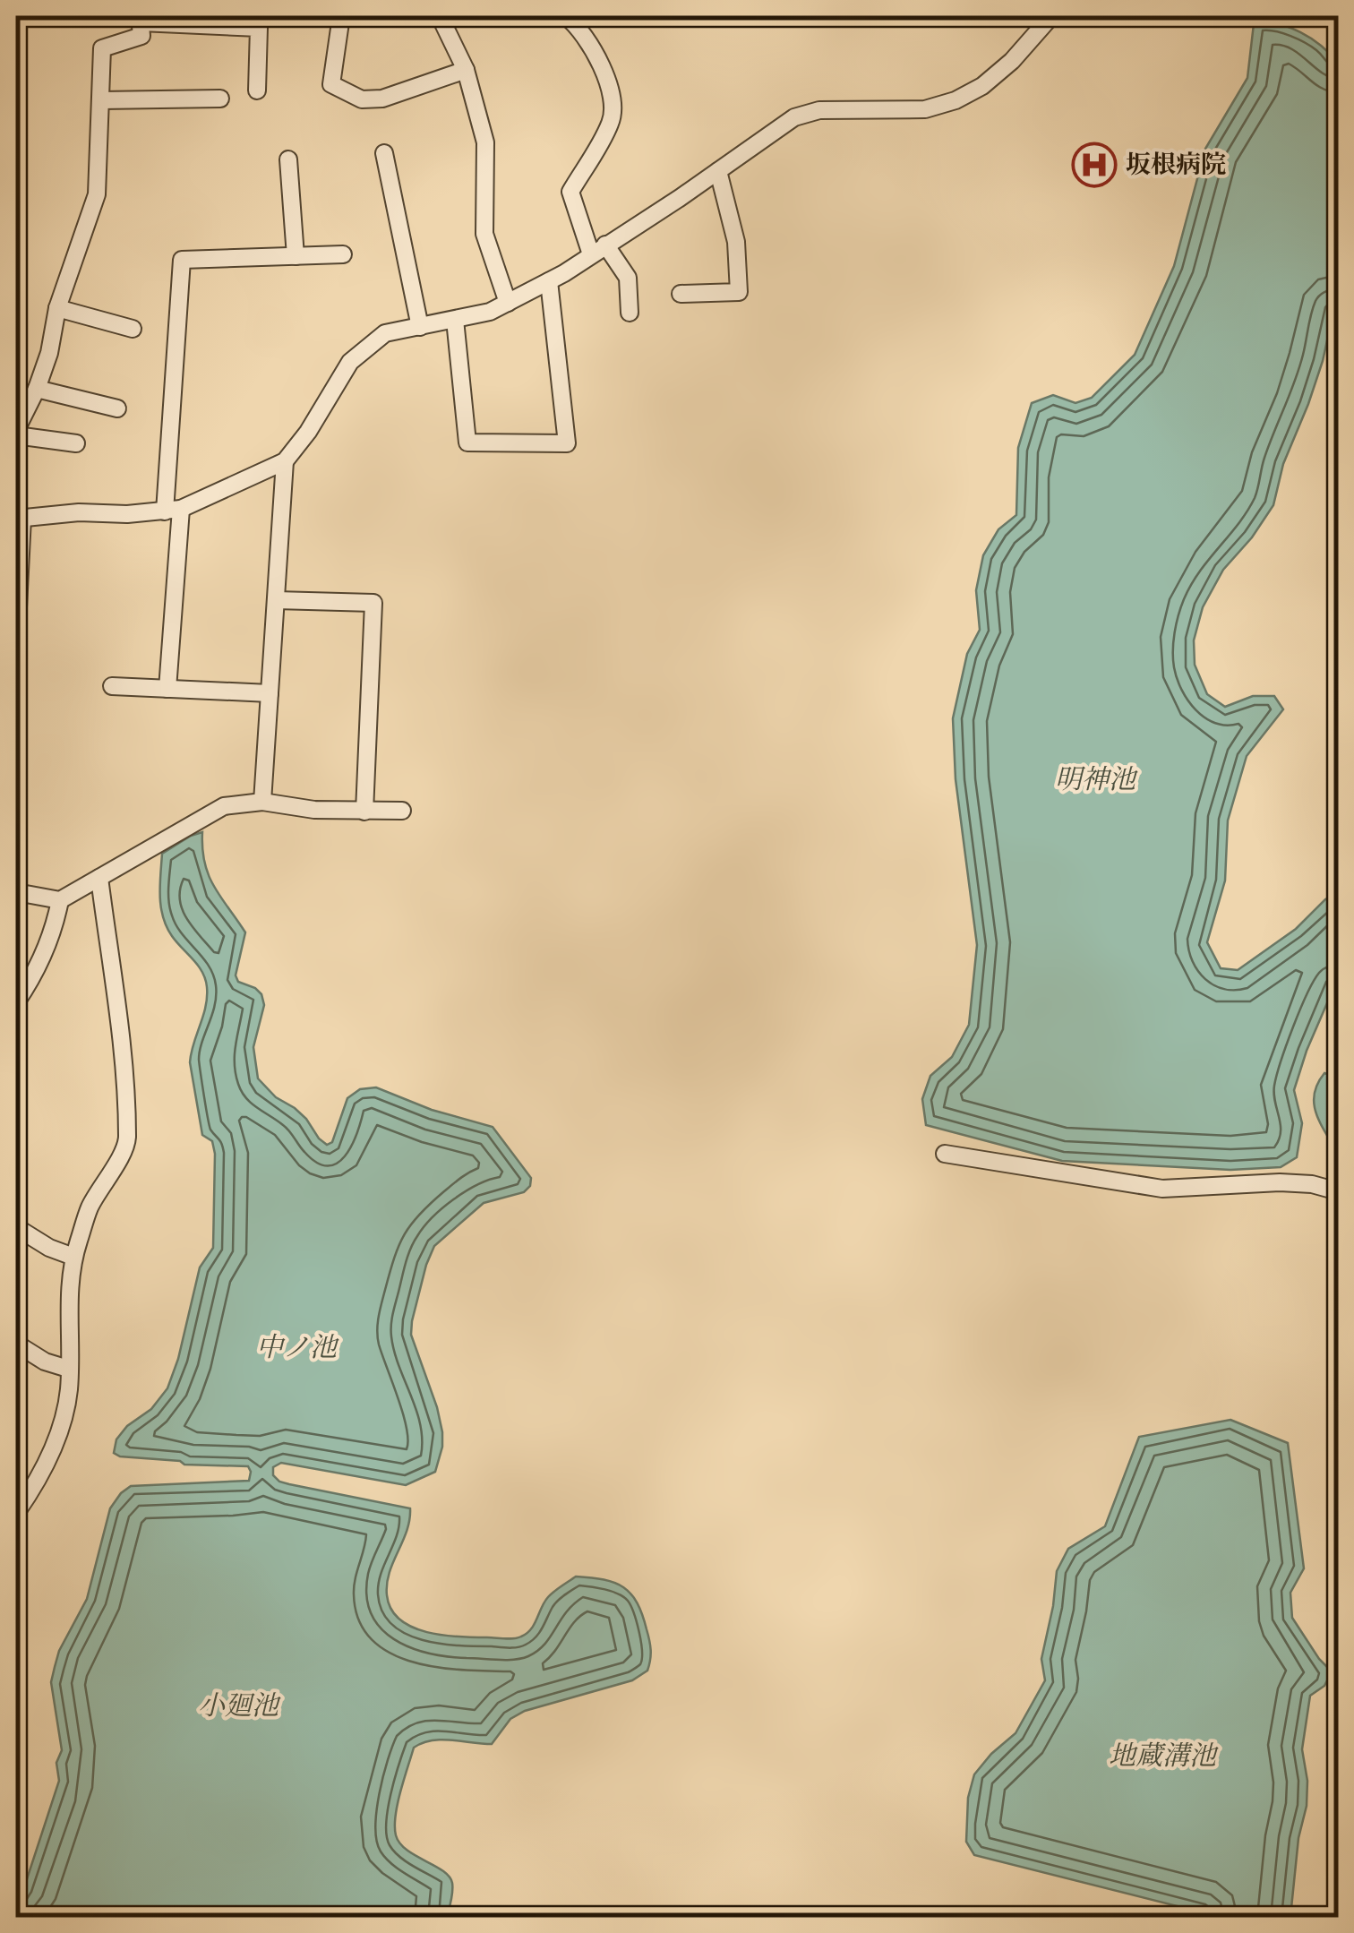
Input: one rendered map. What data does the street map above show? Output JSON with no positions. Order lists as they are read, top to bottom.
{
  "water": [
    "明神池",
    "中ノ池",
    "小廻池",
    "地蔵溝池"
  ],
  "places": {
    "hospital": ["坂根病院"]
  }
}
